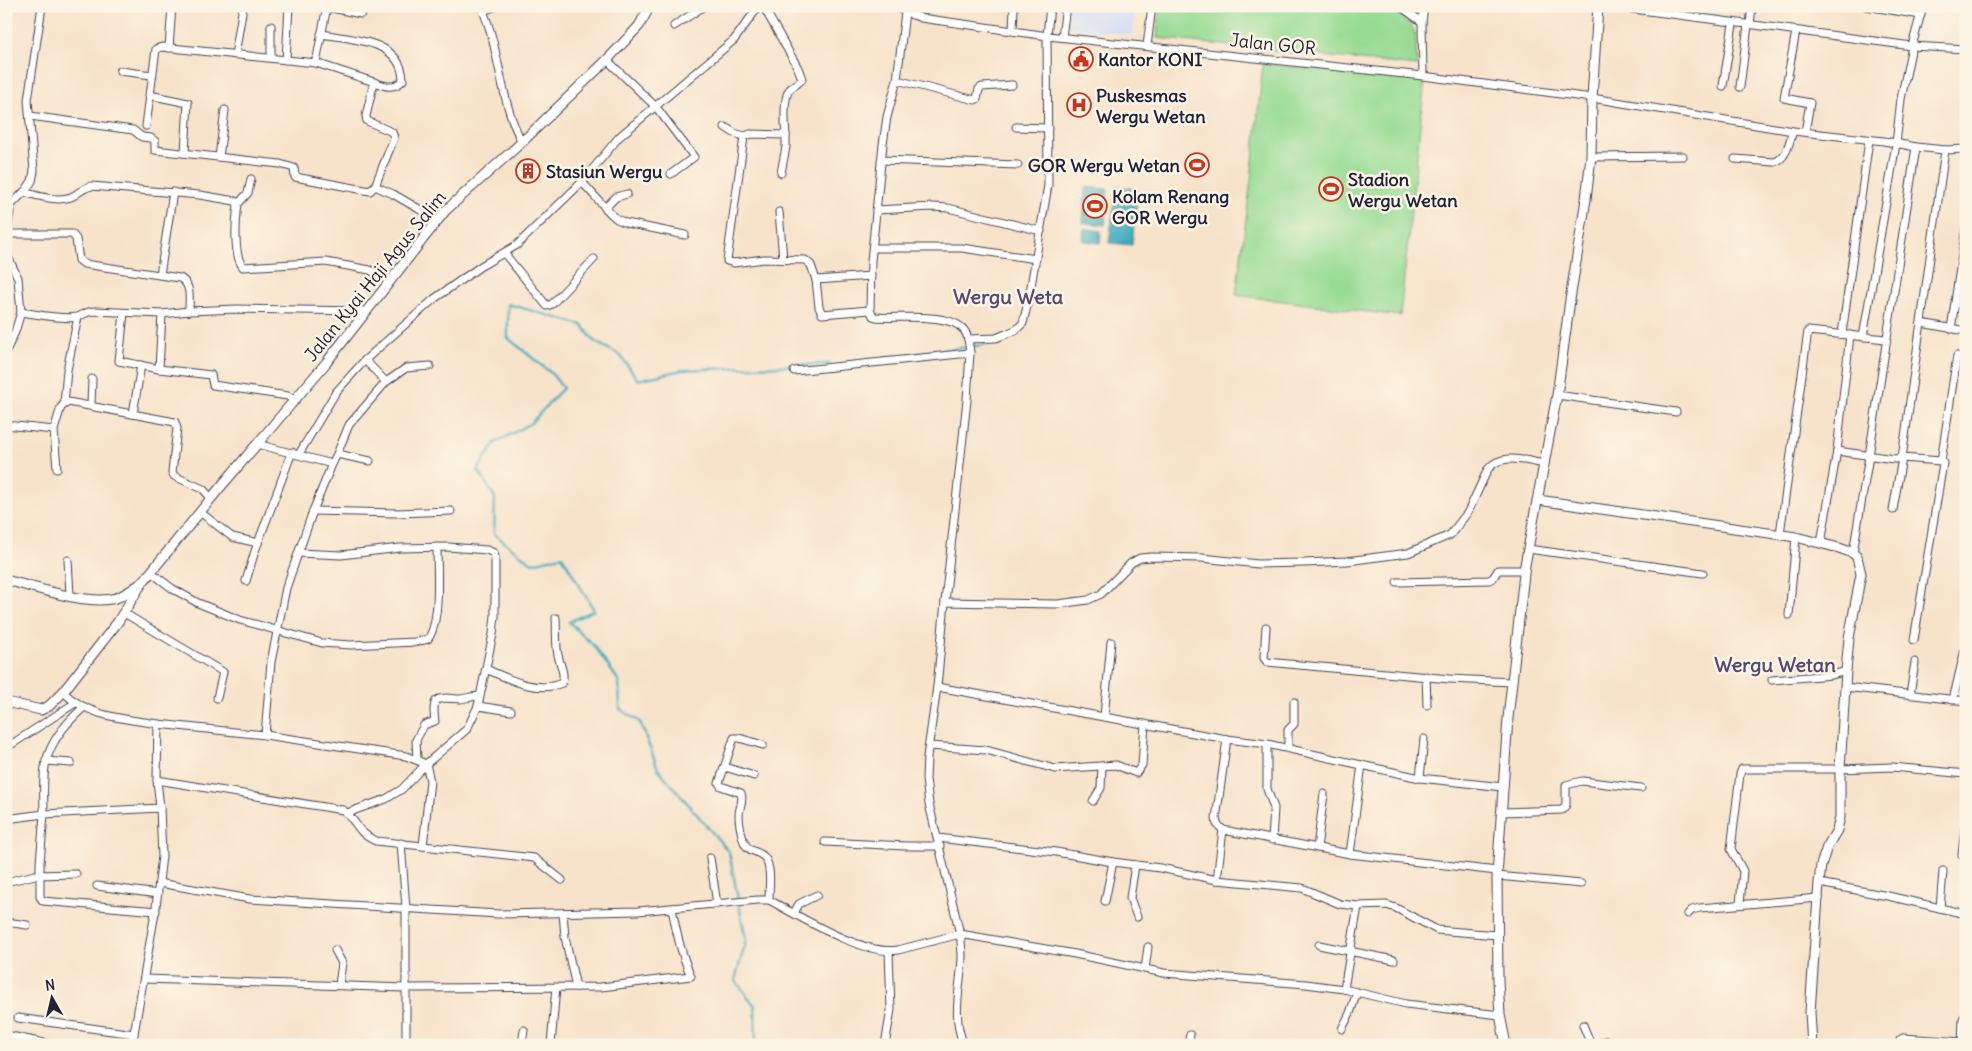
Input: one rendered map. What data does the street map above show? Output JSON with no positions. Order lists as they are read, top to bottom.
{
  "streets": {
    "street": ["Jalan GOR", "Jalan Kyai Haji Agus Salim"]
  },
  "districts": ["Wergu Weta", "Wergu Wetan"],
  "places": {
    "public building": ["Kantor KONI"],
    "hospital": ["Puskesmas Wergu Wetan"],
    "sports": ["GOR Wergu Wetan", "Stadion Wergu Wetan", "Kolam Renang GOR Wergu"],
    "building": ["Stasiun Wergu"]
  },
  "north": "top"
}
